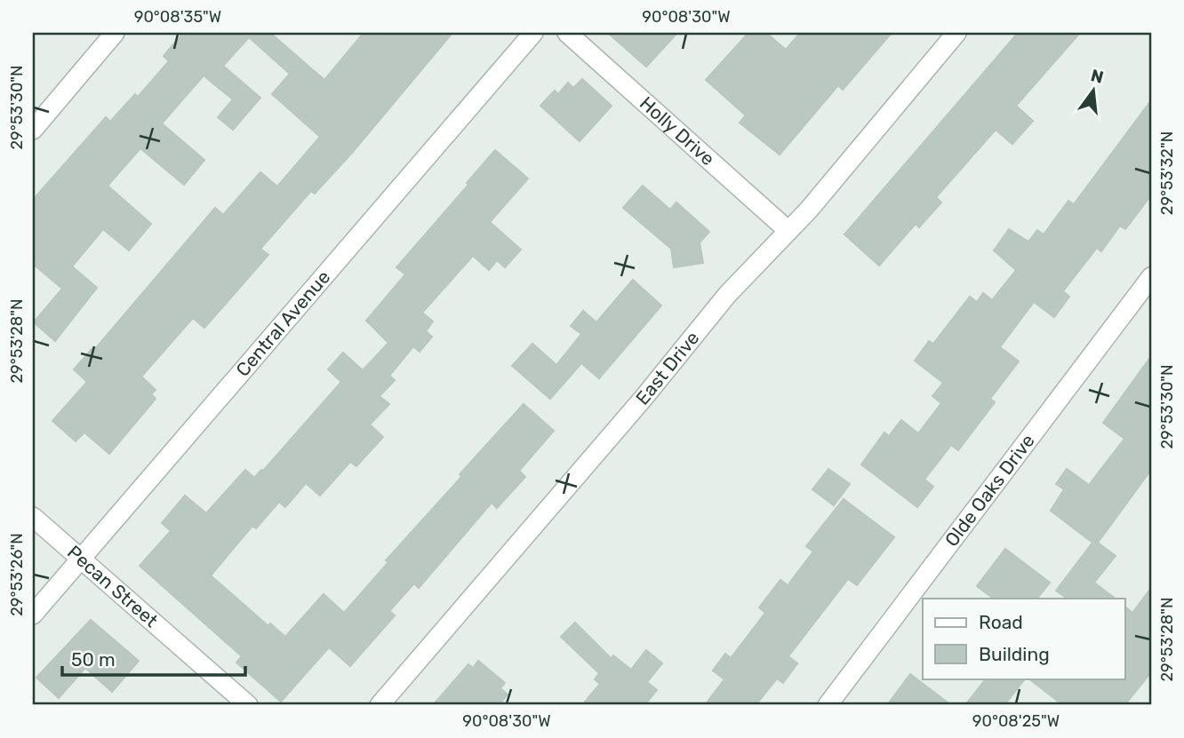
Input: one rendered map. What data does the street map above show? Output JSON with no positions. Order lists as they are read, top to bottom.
{
  "streets": {
    "street": [
      "Holly Drive",
      "Central Avenue",
      "East Drive",
      "Olde Oaks Drive",
      "Pecan Street"
    ]
  },
  "crossings": [
    ["Holly Drive", "East Drive"],
    ["Central Avenue", "Pecan Street"]
  ],
  "legend": ["Road", "Building"],
  "scale_bar": "50 m",
  "north": "top",
  "coordinates": [
    "90°08'35\"W",
    "90°08'30\"W",
    "29°53'30\"N",
    "29°53'32\"N",
    "29°53'28\"N",
    "29°53'26\"N",
    "90°08'25\"W"
  ]
}
